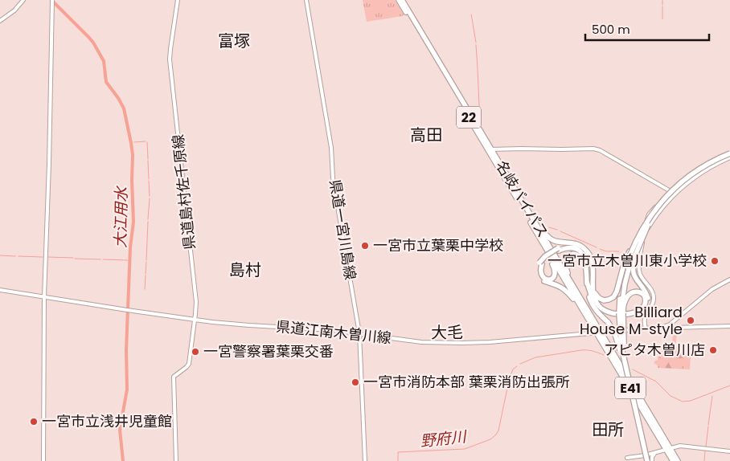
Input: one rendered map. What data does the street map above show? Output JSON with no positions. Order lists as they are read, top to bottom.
{
  "streets": {
    "highway": ["22", "名岐バイパス", "E41"],
    "main road": ["県道島村佐千原線", "県道一宮川島線", "県道江南木曽川線"]
  },
  "crossings": [
    ["22", "名岐バイパス"],
    ["県道島村佐千原線", "県道江南木曽川線"],
    ["名岐バイパス", "県道江南木曽川線"],
    ["県道一宮川島線", "県道江南木曽川線"]
  ],
  "districts": [
    "富塚",
    "高田",
    "島村",
    "大毛",
    "田所"
  ],
  "water": ["大江用水", "野府川"],
  "places": [
    "一宮市立葉栗中学校",
    "一宮市立木曽川東小学校",
    "Billiard House M-style",
    "アピタ木曽川店",
    "一宮警察署葉栗交番",
    "一宮市消防本部 葉栗消防出張所",
    "一宮市立浅井児童館"
  ],
  "scale_bar": "500 m"
}
